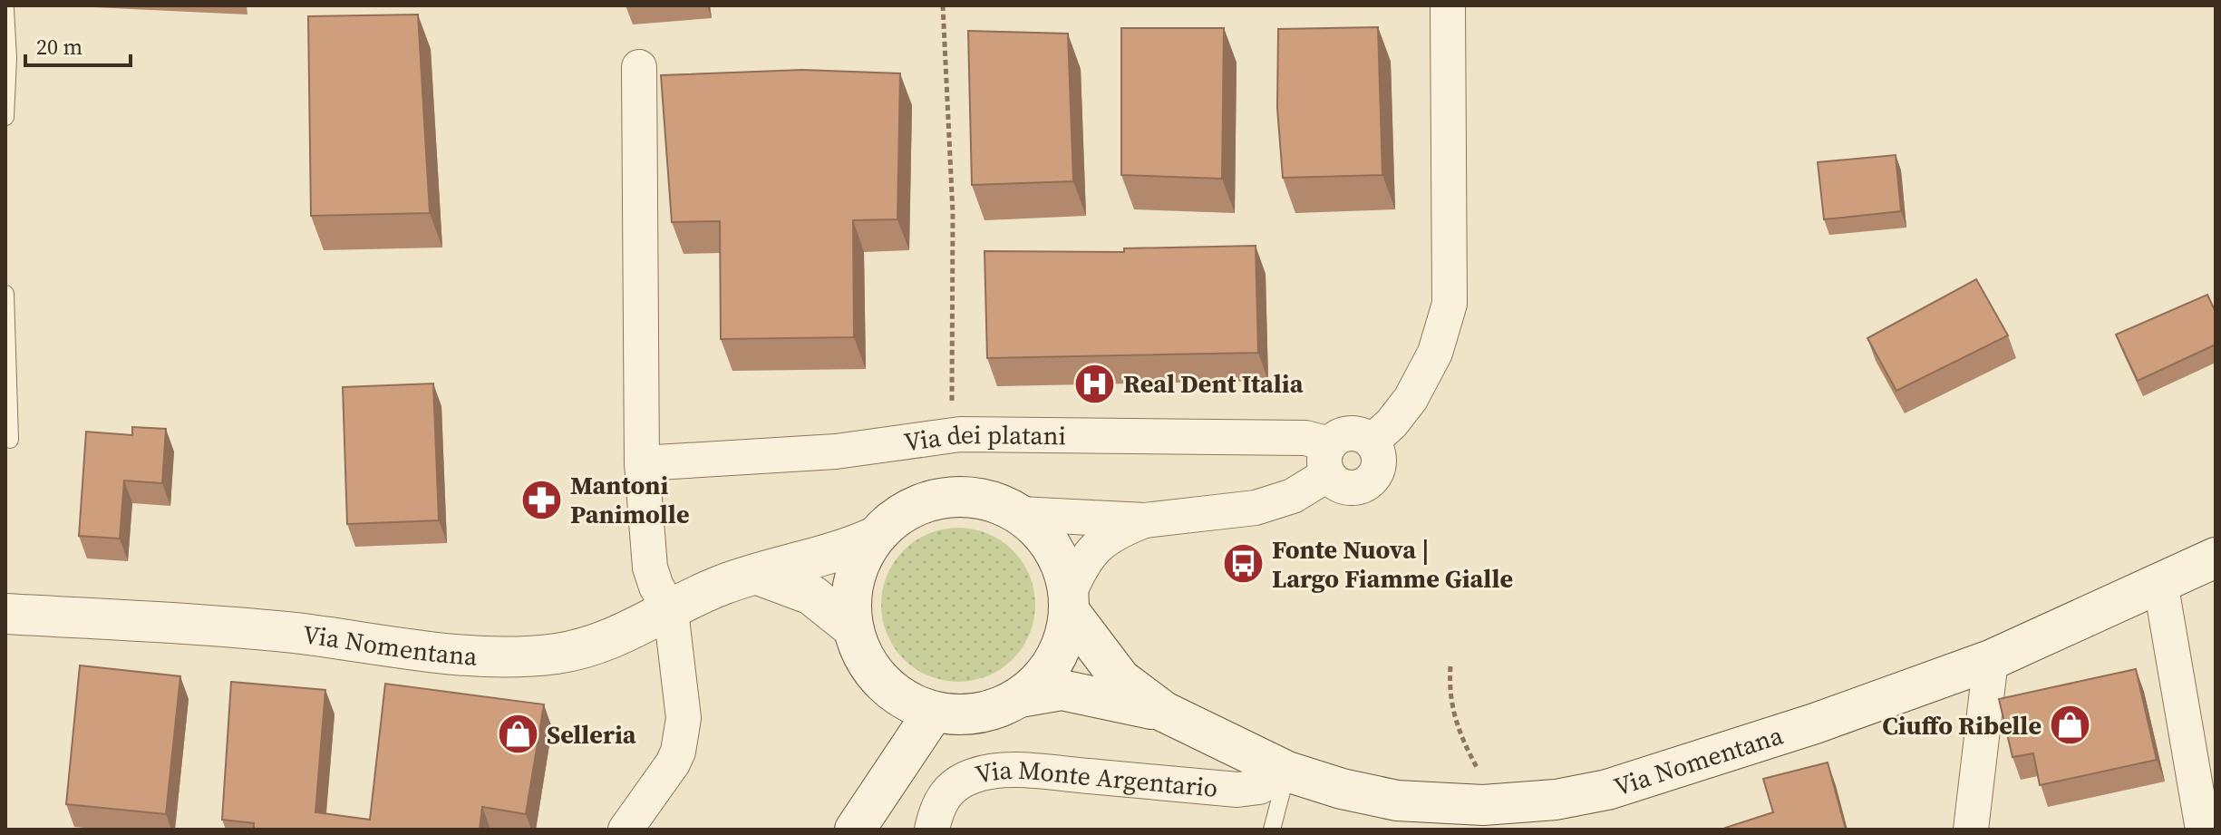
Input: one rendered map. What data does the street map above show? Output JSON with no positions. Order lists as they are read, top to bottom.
{
  "streets": {
    "main road": ["Via Nomentana"],
    "street": ["Via dei platani", "Via Monte Argentario"]
  },
  "crossings": [
    ["Via Nomentana", "Via Monte Argentario"]
  ],
  "places": {
    "hospital": ["Real Dent Italia"],
    "pharmacy": ["Mantoni Panimolle"],
    "bus stop": ["Fonte Nuova | Largo Fiamme Gialle"],
    "shop": ["Ciuffo Ribelle", "Selleria"]
  },
  "scale_bar": "20 m"
}
